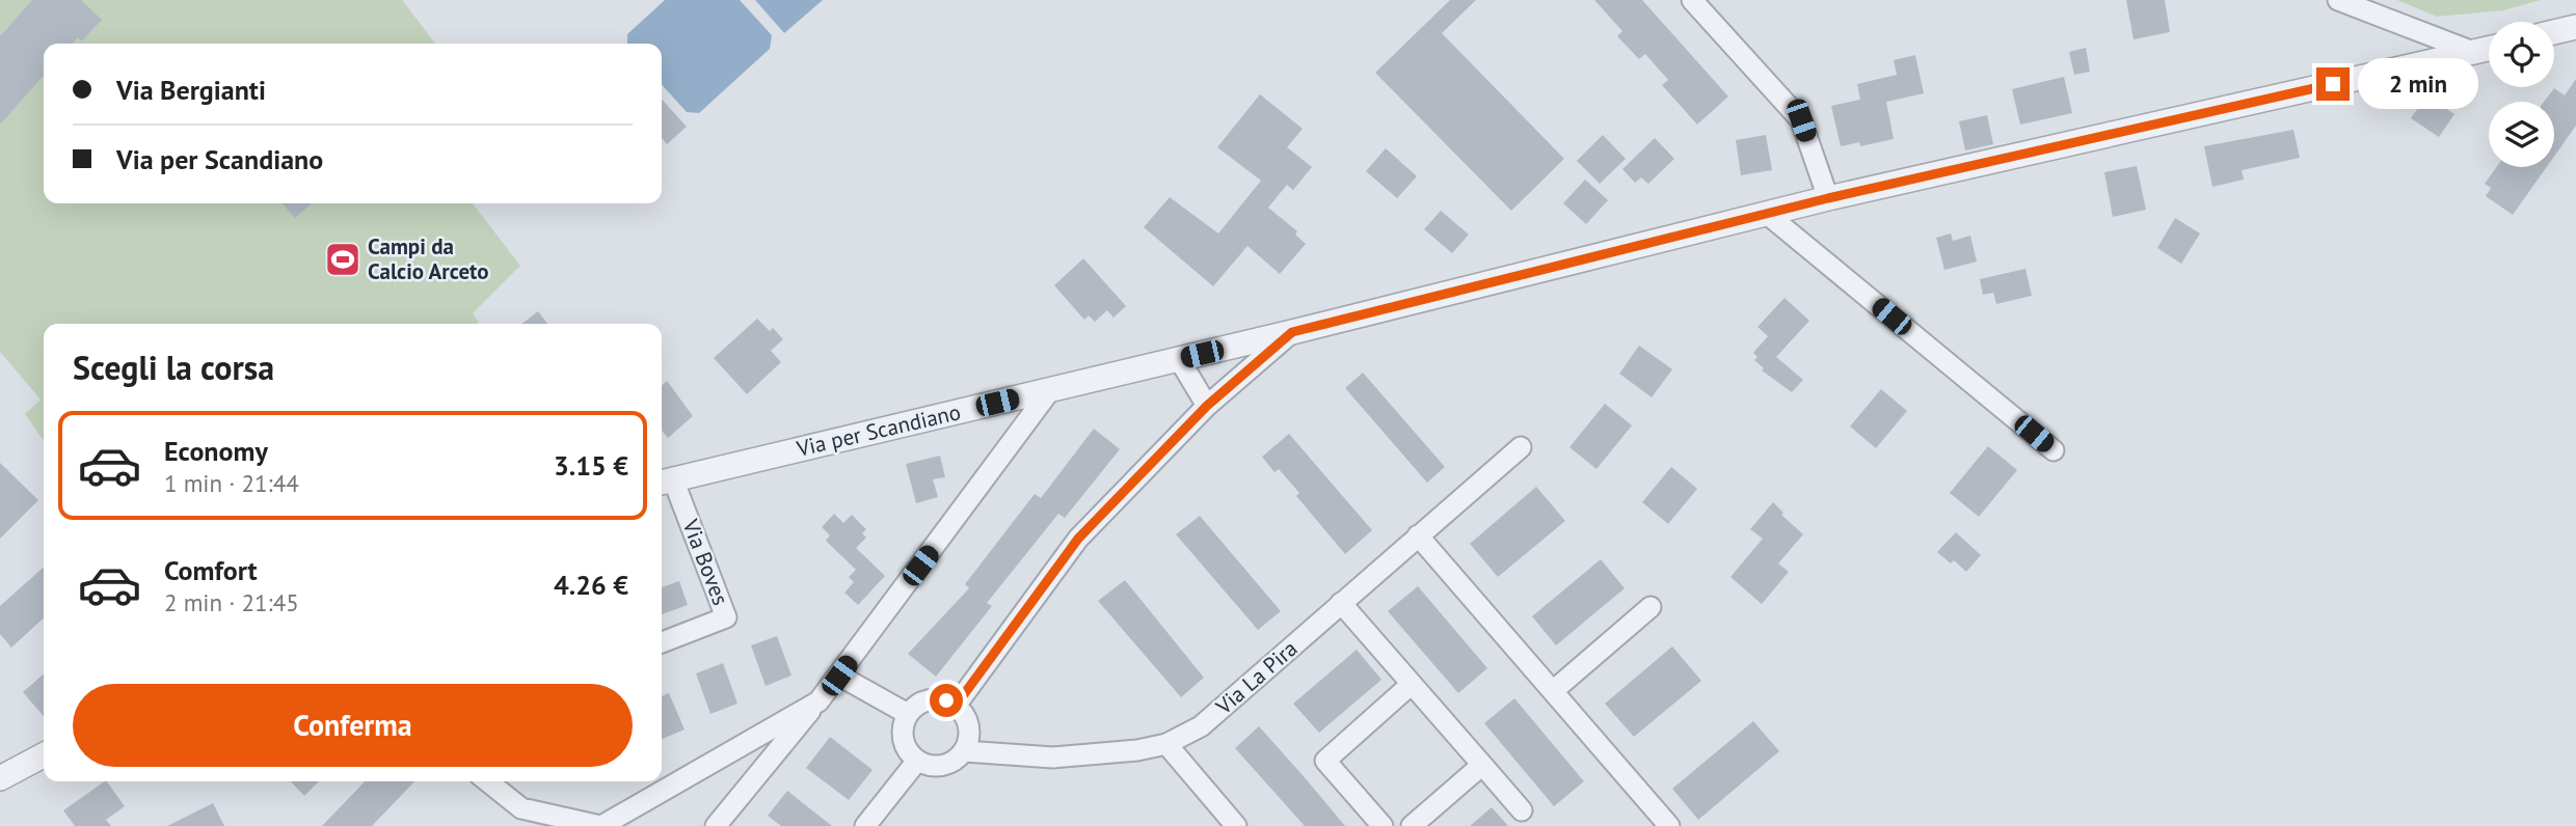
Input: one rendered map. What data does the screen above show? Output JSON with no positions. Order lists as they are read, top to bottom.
{
  "streets": {
    "street": ["Via per Scandiano", "Via Boves", "Via La Pira"]
  },
  "crossings": [
    ["Via per Scandiano", "Via Boves"]
  ],
  "places": {
    "sports": ["Campi da Calcio Arceto"]
  },
  "page": {
    "banner": ["Via Bergianti", "Via per Scandiano"],
    "bubble": "2 min",
    "heading": "Scegli la corsa",
    "list": [
      {
        "name": "Economy",
        "note": "1 min · 21:44",
        "value": "3.15 €"
      },
      {
        "name": "Comfort",
        "note": "2 min · 21:45",
        "value": "4.26 €"
      }
    ],
    "buttons": "Conferma"
  }
}
